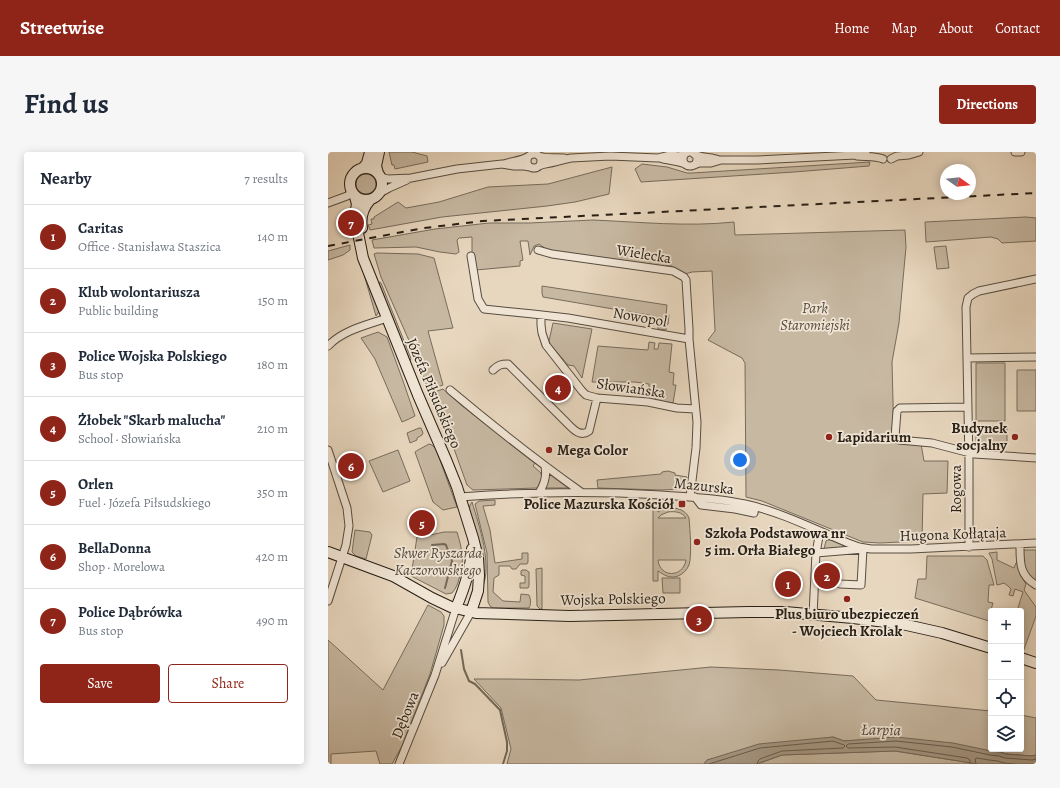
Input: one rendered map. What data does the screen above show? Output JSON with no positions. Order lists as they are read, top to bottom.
{
  "streets": {
    "street": [
      "Wielecka",
      "Nowopol",
      "Słowiańska",
      "Józefa Piłsudskiego",
      "Mazurska",
      "Rogowa",
      "Hugona Kołłątaja",
      "Wojska Polskiego",
      "Dębowa"
    ]
  },
  "crossings": [
    ["Wielecka", "Nowopol"],
    ["Nowopol", "Słowiańska"],
    ["Józefa Piłsudskiego", "Mazurska"],
    ["Józefa Piłsudskiego", "Wojska Polskiego"],
    ["Józefa Piłsudskiego", "Dębowa"],
    ["Rogowa", "Hugona Kołłątaja"],
    ["Wojska Polskiego", "Dębowa"]
  ],
  "water": ["Łarpia"],
  "parks": ["Park Staromiejski", "Skwer Ryszarda Kaczorowskiego"],
  "places": {
    "other": [
      "Lapidarium",
      "Budynek socjalny",
      "Mega Color",
      "Szkoła Podstawowa nr 5 im. Orła Białego",
      "Plus biuro ubezpieczeń - Wojciech Krolak"
    ],
    "transit": ["Police Mazurska Kościół"]
  },
  "north": "right",
  "page": {
    "header": "Streetwise",
    "nav": [
      "Home",
      "Map",
      "About",
      "Contact"
    ],
    "title": "Find us",
    "buttons": [
      "Directions",
      ["Save", "Share"]
    ],
    "heading": ["Nearby", "7 results"],
    "list": [
      {
        "mark": "1",
        "name": "Caritas",
        "note": "Office · Stanisława Staszica",
        "value": "140 m"
      },
      {
        "mark": "2",
        "name": "Klub wolontariusza",
        "note": "Public building",
        "value": "150 m"
      },
      {
        "mark": "3",
        "name": "Police Wojska Polskiego",
        "note": "Bus stop",
        "value": "180 m"
      },
      {
        "mark": "4",
        "name": "Żłobek \"Skarb malucha\"",
        "note": "School · Słowiańska",
        "value": "210 m"
      },
      {
        "mark": "5",
        "name": "Orlen",
        "note": "Fuel · Józefa Piłsudskiego",
        "value": "350 m"
      },
      {
        "mark": "6",
        "name": "BellaDonna",
        "note": "Shop · Morelowa",
        "value": "420 m"
      },
      {
        "mark": "7",
        "name": "Police Dąbrówka",
        "note": "Bus stop",
        "value": "490 m"
      }
    ],
    "pins": [
      "7",
      "4",
      "6",
      "5",
      "2",
      "1",
      "3"
    ],
    "map_buttons": ["+", "−"]
  }
}
